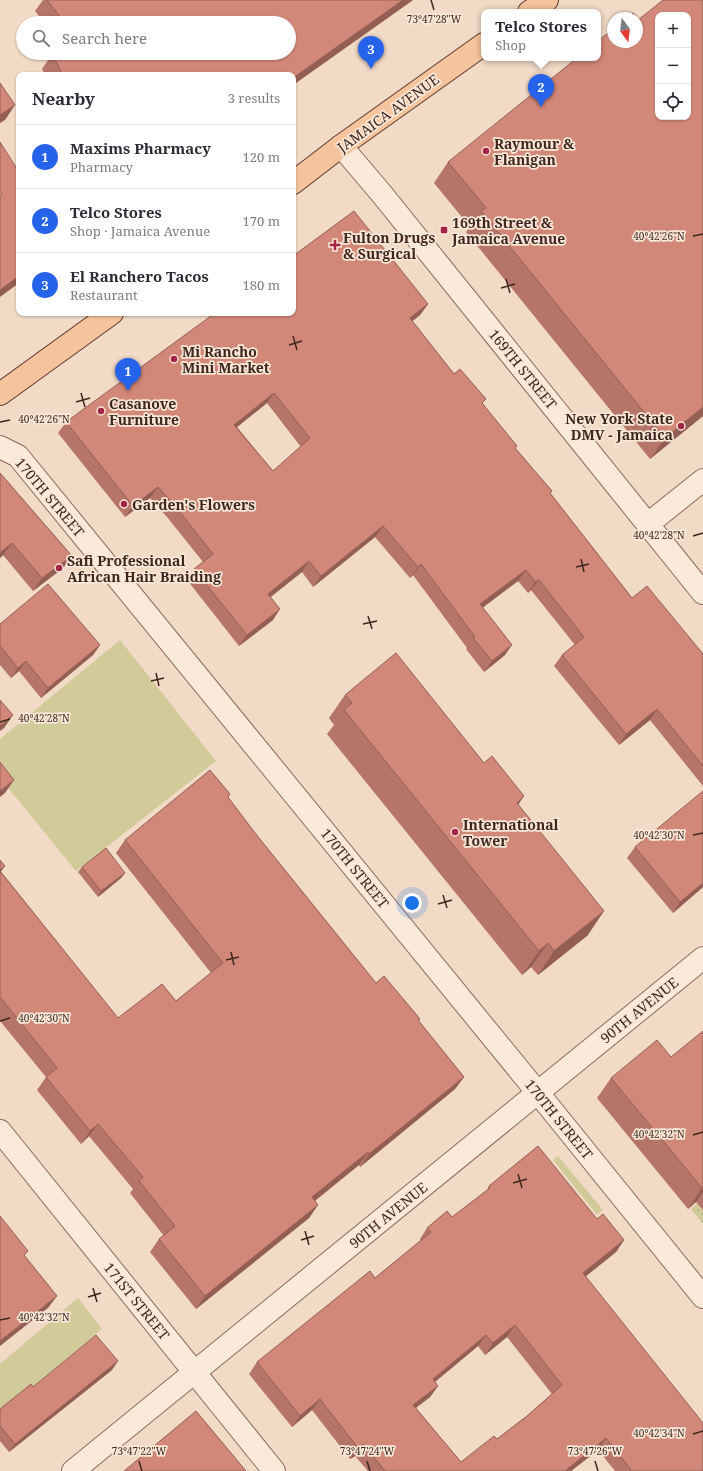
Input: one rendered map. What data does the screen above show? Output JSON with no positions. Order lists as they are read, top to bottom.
{
  "streets": {
    "main road": ["JAMAICA AVENUE"],
    "street": [
      "169TH STREET",
      "170TH STREET",
      "90TH AVENUE",
      "171ST STREET"
    ]
  },
  "crossings": [
    ["JAMAICA AVENUE", "169TH STREET"],
    ["170TH STREET", "90TH AVENUE"],
    ["90TH AVENUE", "171ST STREET"]
  ],
  "places": {
    "other": [
      "Raymour & Flanigan",
      "Mi Rancho Mini Market",
      "Casanove Furniture",
      "New York State DMV - Jamaica",
      "Garden's Flowers",
      "Safi Professional African Hair Braiding",
      "International Tower"
    ],
    "transit": ["169th Street & Jamaica Avenue"],
    "health": ["Fulton Drugs & Surgical"]
  },
  "north": "bottom",
  "page": {
    "popup": ["Telco Stores", "Shop"],
    "map_buttons": ["+", "−"],
    "search": "Search here",
    "pins": ["3", "2", "1"],
    "heading": ["Nearby", "3 results"],
    "list": [
      {
        "mark": "1",
        "name": "Maxims Pharmacy",
        "note": "Pharmacy",
        "value": "120 m"
      },
      {
        "mark": "2",
        "name": "Telco Stores",
        "note": "Shop · Jamaica Avenue",
        "value": "170 m"
      },
      {
        "mark": "3",
        "name": "El Ranchero Tacos",
        "note": "Restaurant",
        "value": "180 m"
      }
    ]
  },
  "coordinates": [
    "73°47'28\"W",
    "40°42'26\"N",
    "40°42'28\"N",
    "40°42'30\"N",
    "40°42'32\"N",
    "40°42'34\"N",
    "73°47'22\"W",
    "73°47'24\"W",
    "73°47'26\"W"
  ]
}
